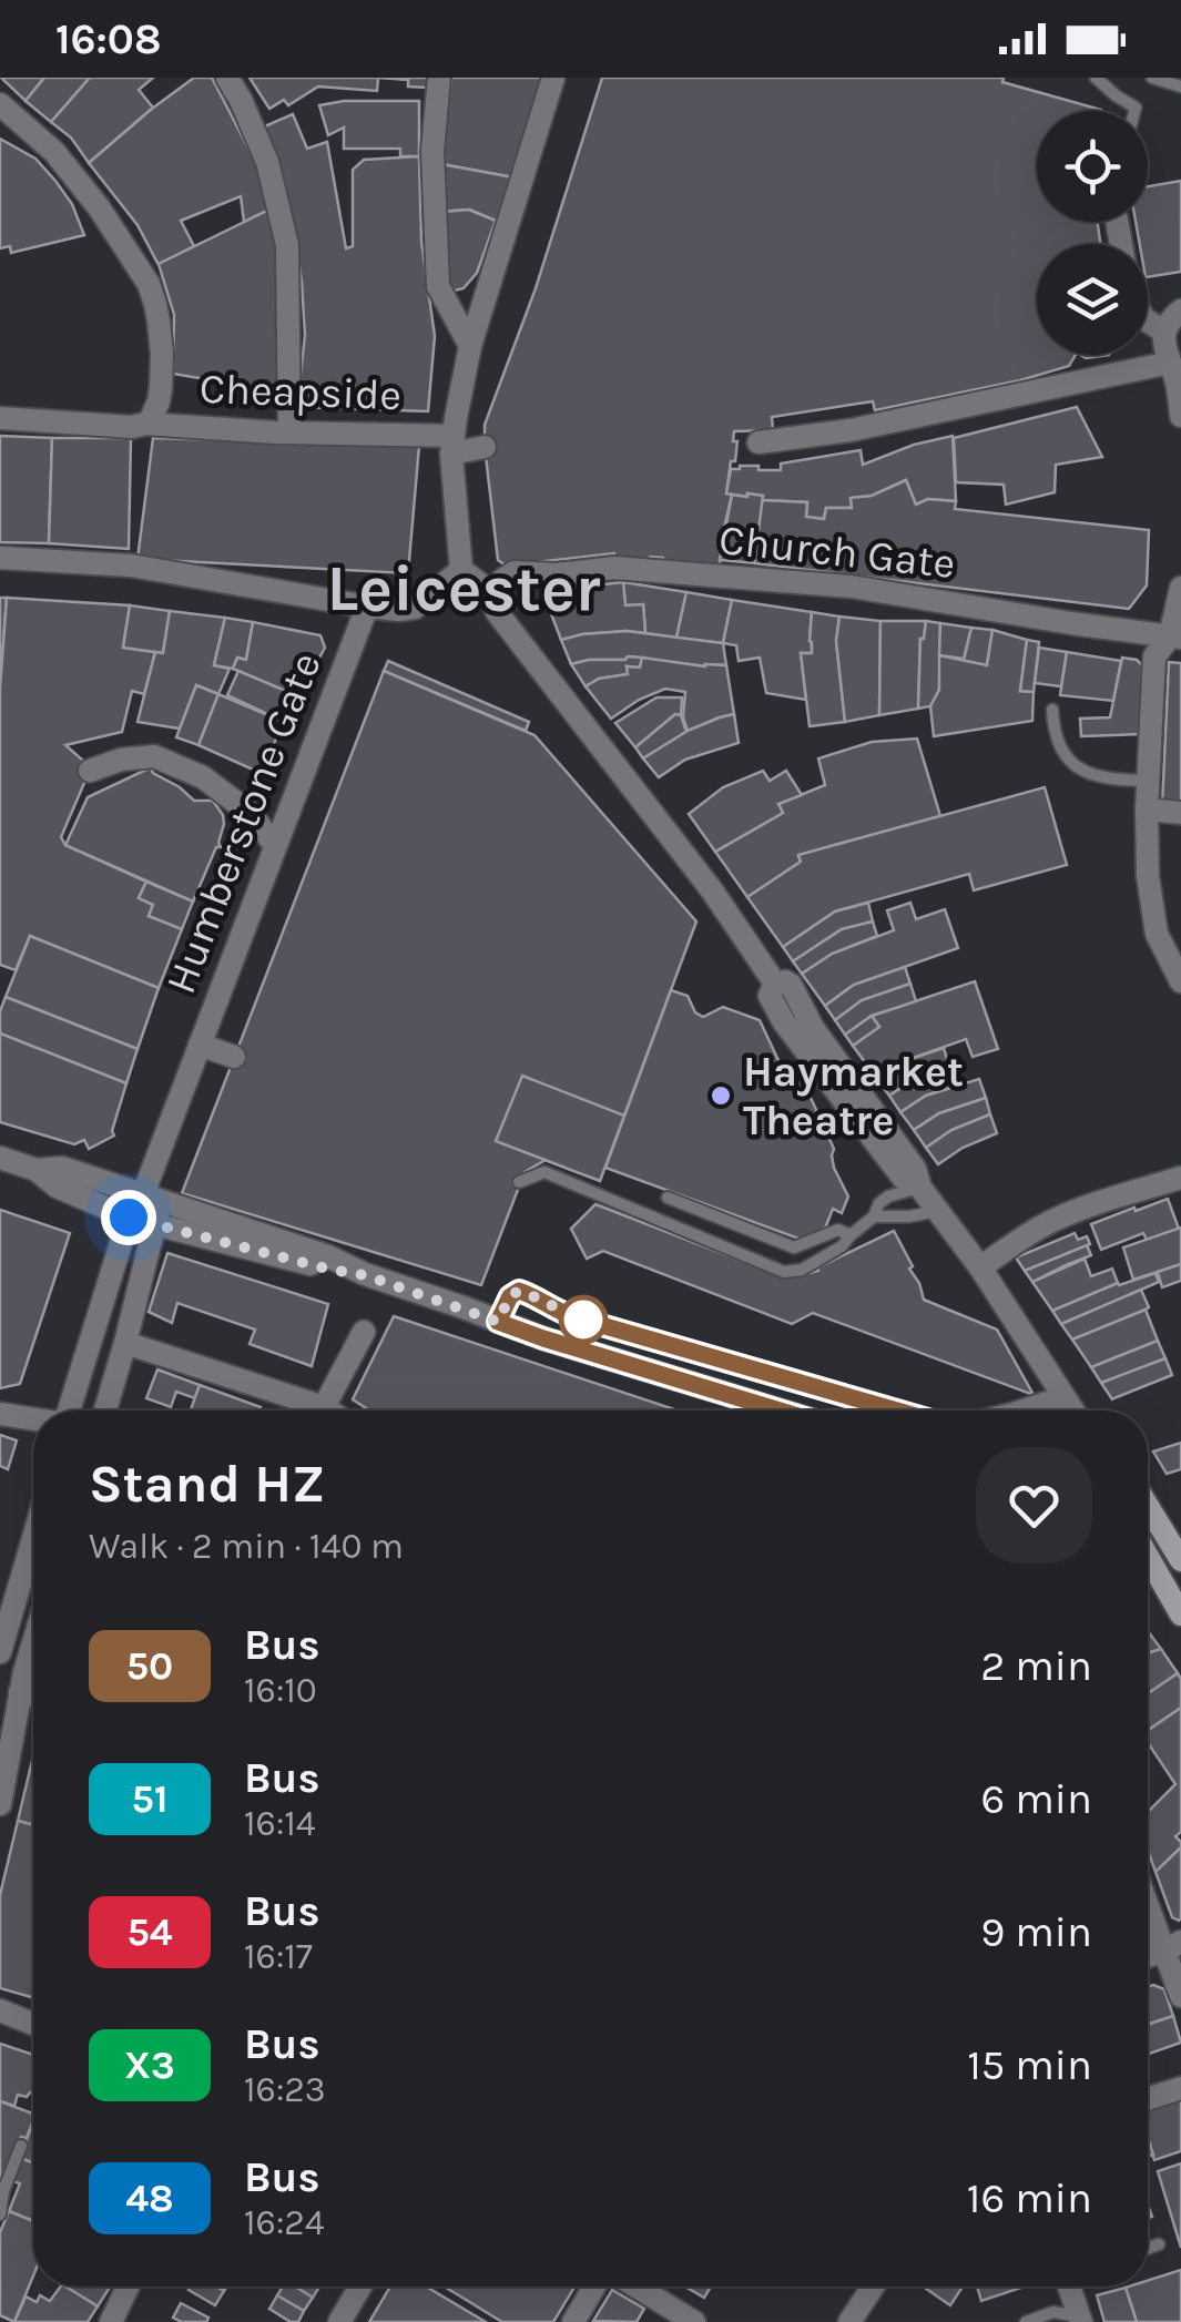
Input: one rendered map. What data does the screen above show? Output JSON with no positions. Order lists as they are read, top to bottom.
{
  "streets": {
    "street": ["Cheapside", "Church Gate", "Humberstone Gate"]
  },
  "districts": ["Leicester"],
  "places": ["Haymarket Theatre"],
  "lines": ["bus line 50"],
  "page": {
    "status": "16:08",
    "heading": ["Stand HZ", "Walk · 2 min · 140 m"],
    "list": [
      {
        "mark": "50",
        "name": "Bus",
        "note": "16:10",
        "value": "2 min"
      },
      {
        "mark": "51",
        "name": "Bus",
        "note": "16:14",
        "value": "6 min"
      },
      {
        "mark": "54",
        "name": "Bus",
        "note": "16:17",
        "value": "9 min"
      },
      {
        "mark": "X3",
        "name": "Bus",
        "note": "16:23",
        "value": "15 min"
      },
      {
        "mark": "48",
        "name": "Bus",
        "note": "16:24",
        "value": "16 min"
      }
    ]
  }
}
